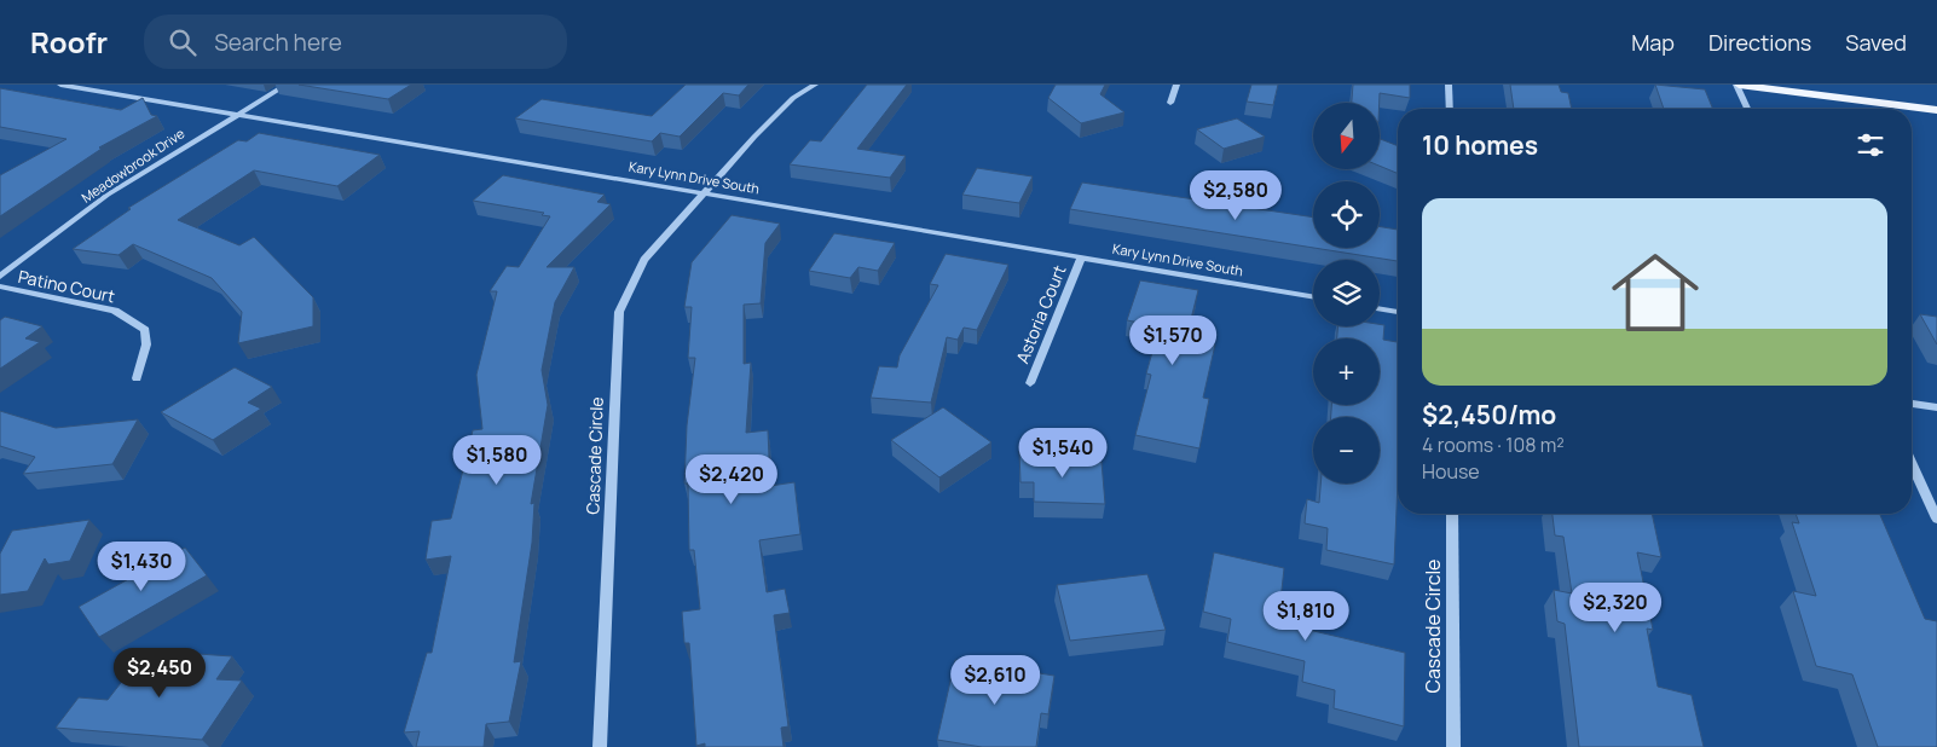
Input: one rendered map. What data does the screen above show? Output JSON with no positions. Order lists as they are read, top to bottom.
{
  "streets": {
    "street": [
      "Meadowbrook Drive",
      "Kary Lynn Drive South",
      "Patino Court",
      "Astoria Court",
      "Cascade Circle"
    ]
  },
  "crossings": [
    ["Meadowbrook Drive", "Kary Lynn Drive South"],
    ["Kary Lynn Drive South", "Astoria Court"],
    ["Kary Lynn Drive South", "Cascade Circle"]
  ],
  "north": "bottom",
  "page": {
    "header": "Roofr",
    "search": "Search here",
    "nav": ["Map", "Directions", "Saved"],
    "map_buttons": ["+", "−"],
    "heading": "10 homes",
    "price": [
      "$2,580",
      "$1,570",
      "$1,540",
      "$1,580",
      "$2,420",
      "$1,430",
      "$2,320",
      "$1,810",
      "$2,450",
      "$2,610"
    ],
    "list": [
      {
        "name": "$2,450/mo",
        "note": "4 rooms · 108 m² · House"
      }
    ]
  }
}
